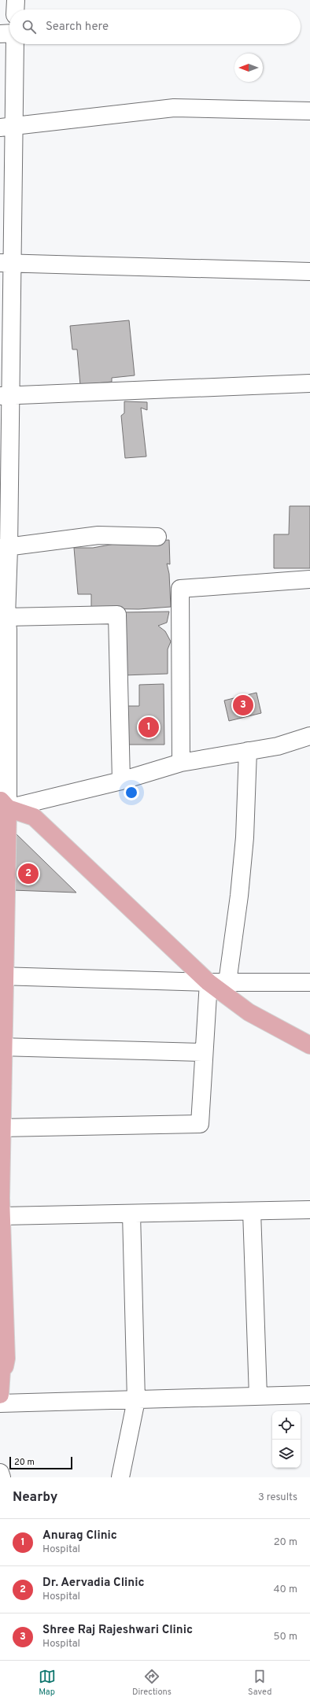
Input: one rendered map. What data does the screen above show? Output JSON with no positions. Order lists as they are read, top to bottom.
{
  "scale_bar": "20 m",
  "north": "left",
  "page": {
    "search": "Search here",
    "pins": ["3", "1", "2"],
    "scale": "20 m",
    "heading": ["Nearby", "3 results"],
    "list": [
      {
        "mark": "1",
        "name": "Anurag Clinic",
        "note": "Hospital",
        "value": "20 m"
      },
      {
        "mark": "2",
        "name": "Dr. Aervadia Clinic",
        "note": "Hospital",
        "value": "40 m"
      },
      {
        "mark": "3",
        "name": "Shree Raj Rajeshwari Clinic",
        "note": "Hospital",
        "value": "50 m"
      }
    ],
    "nav": ["Map", "Directions", "Saved"]
  }
}
